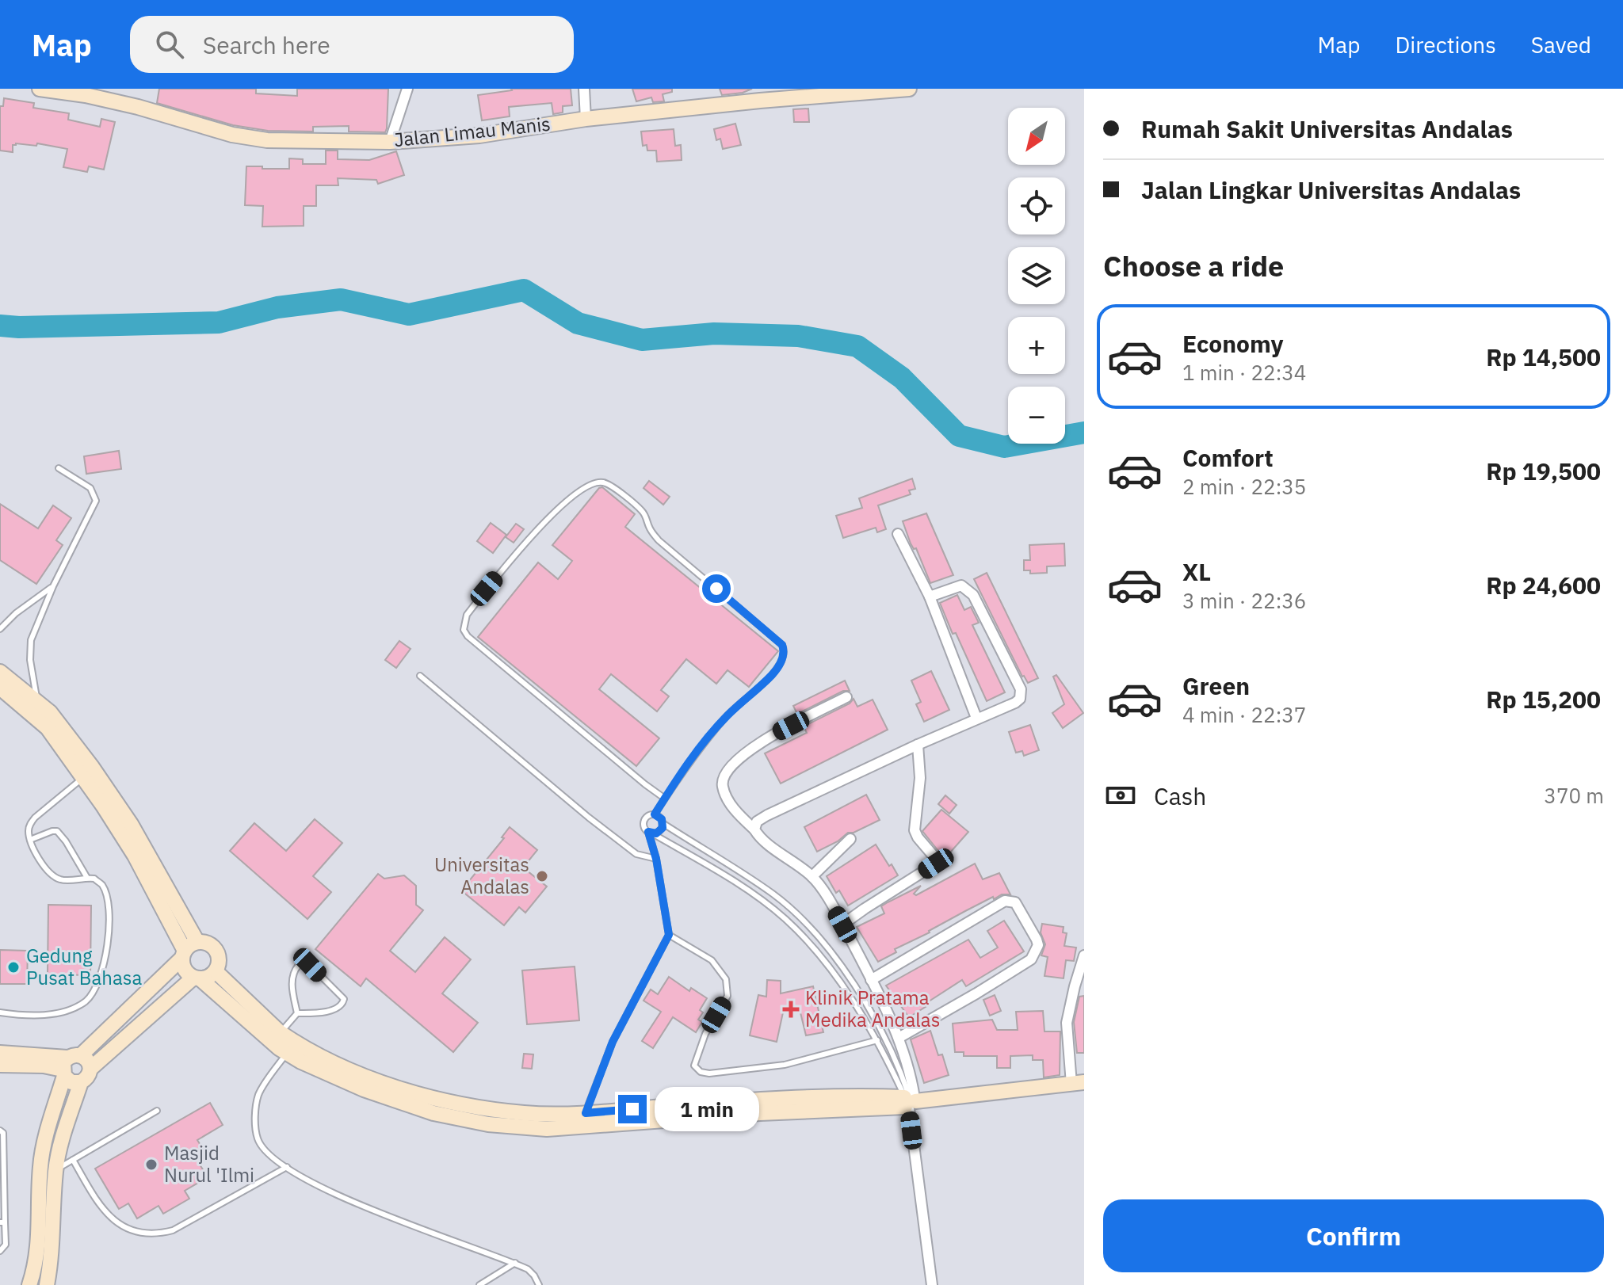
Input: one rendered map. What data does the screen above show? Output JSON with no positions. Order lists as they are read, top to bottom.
{
  "streets": {
    "street": ["Jalan Limau Manis"]
  },
  "places": {
    "other": ["Universitas Andalas", "Gedung Pusat Bahasa", "Masjid Nurul 'Ilmi"],
    "health": ["Klinik Pratama Medika Andalas"]
  },
  "north": "bottom left",
  "page": {
    "header": "Map",
    "search": "Search here",
    "nav": ["Map", "Directions", "Saved"],
    "banner": ["Rumah Sakit Universitas Andalas", "Jalan Lingkar Universitas Andalas"],
    "map_buttons": ["+", "−"],
    "heading": "Choose a ride",
    "list": [
      {
        "name": "Economy",
        "note": "1 min · 22:34",
        "value": "Rp 14,500"
      },
      {
        "name": "Comfort",
        "note": "2 min · 22:35",
        "value": "Rp 19,500"
      },
      {
        "name": "XL",
        "note": "3 min · 22:36",
        "value": "Rp 24,600"
      },
      {
        "name": "Green",
        "note": "4 min · 22:37",
        "value": "Rp 15,200"
      }
    ],
    "pay": ["Cash", "370 m"],
    "bubble": "1 min",
    "buttons": "Confirm"
  }
}
